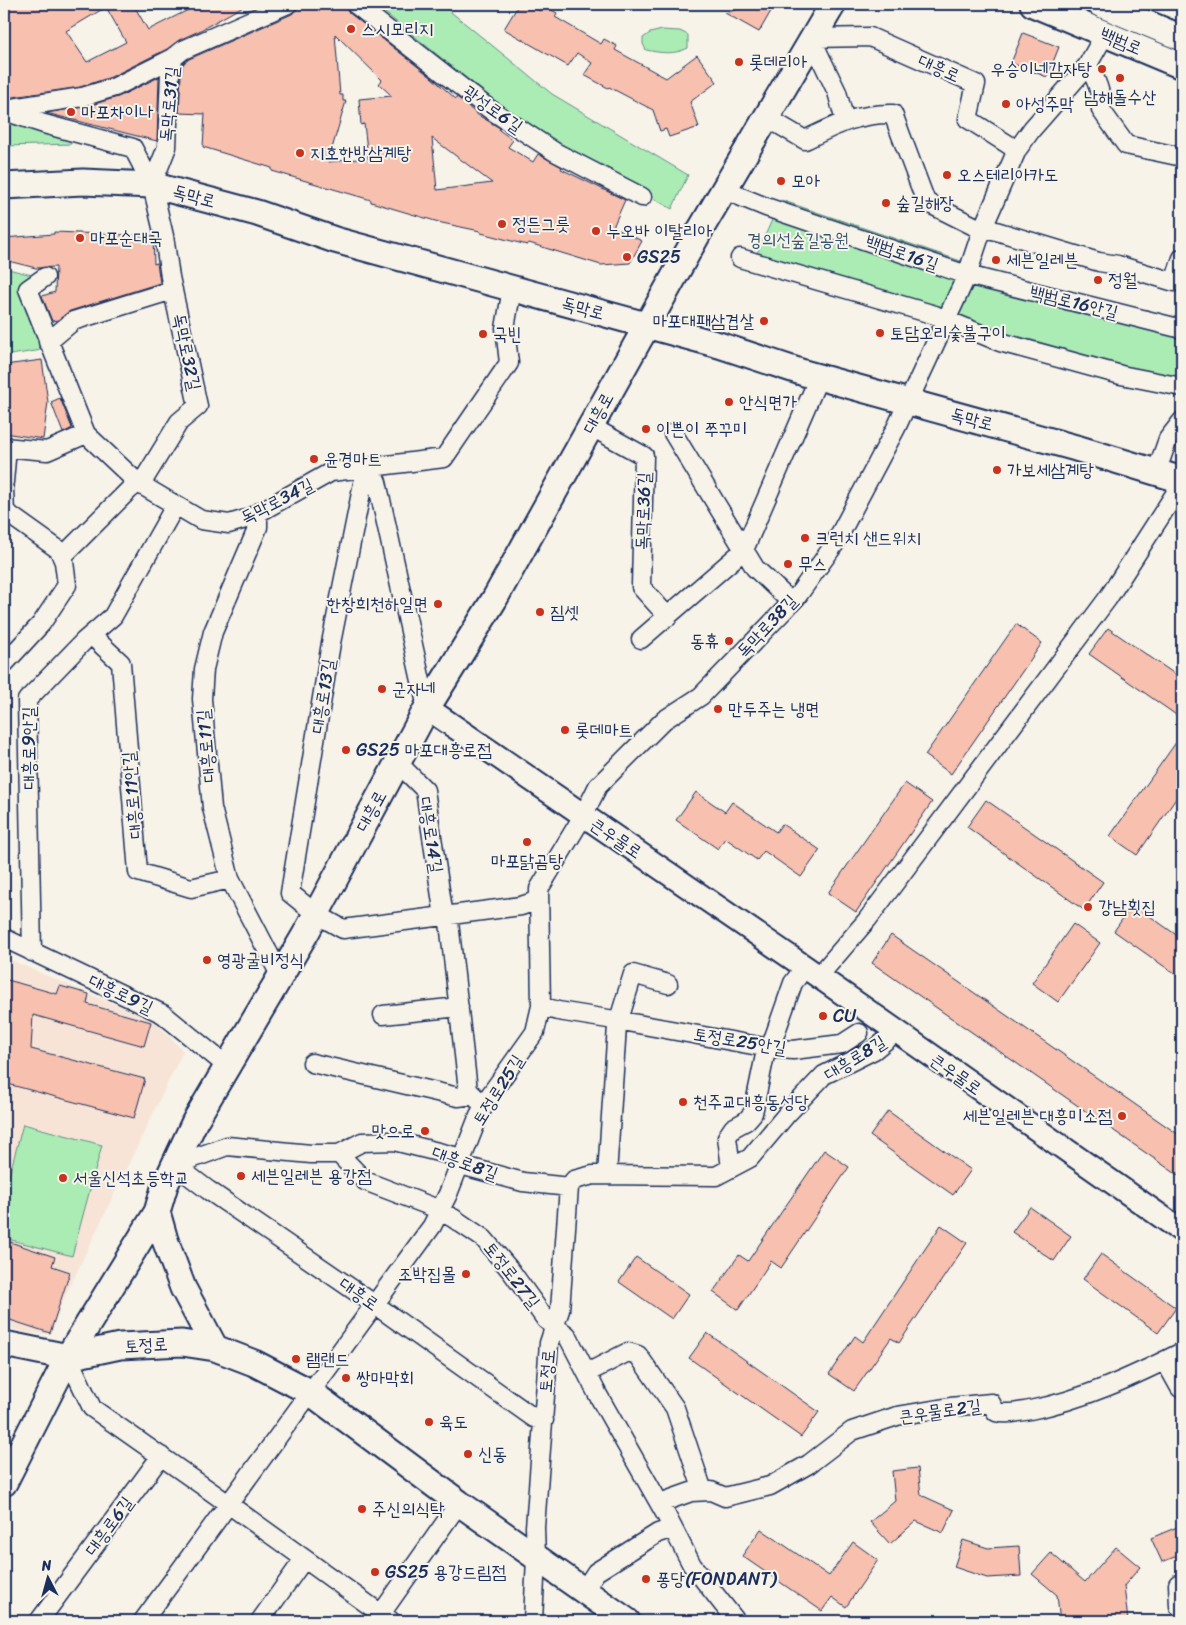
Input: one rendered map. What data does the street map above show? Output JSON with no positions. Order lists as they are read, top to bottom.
{
  "streets": {
    "main road": [
      "백범로",
      "대흥로",
      "독막로",
      "토정로"
    ],
    "street": [
      "독막로31길",
      "광성로6길",
      "백범로16길",
      "백범로16안길",
      "독막로32길",
      "독막로34길",
      "독막로36길",
      "독막로38길",
      "대흥로13길",
      "대흥로11길",
      "대흥로9안길",
      "대흥로11안길",
      "대흥로14길",
      "큰우물로",
      "대흥로9길",
      "토정로25안길",
      "대흥로8길",
      "토정로25길",
      "토정로27길",
      "큰우물로2길",
      "대흥로6길"
    ]
  },
  "crossings": [
    ["대흥로", "독막로"],
    ["대흥로", "백범로16길"],
    ["대흥로", "독막로36길"],
    ["대흥로", "대흥로13길"],
    ["대흥로", "대흥로11길"],
    ["대흥로", "대흥로14길"],
    ["대흥로", "큰우물로"],
    ["대흥로", "대흥로9길"],
    ["대흥로", "대흥로8길"],
    ["대흥로", "토정로25길"],
    ["대흥로", "토정로"],
    ["독막로31길", "독막로"],
    ["독막로31길", "독막로32길"],
    ["독막로", "독막로32길"],
    ["독막로", "독막로34길"],
    ["독막로", "독막로38길"],
    ["백범로16길", "백범로16안길"],
    ["독막로32길", "독막로34길"],
    ["독막로34길", "대흥로13길"],
    ["독막로34길", "대흥로11길"],
    ["독막로34길", "대흥로9안길"],
    ["독막로38길", "큰우물로"],
    ["독막로38길", "토정로25길"],
    ["대흥로11길", "대흥로11안길"],
    ["대흥로9안길", "대흥로11안길"],
    ["대흥로9안길", "대흥로9길"],
    ["대흥로14길", "토정로25길"],
    ["큰우물로", "대흥로8길"],
    ["큰우물로", "토정로25길"],
    ["토정로25안길", "토정로25길"],
    ["대흥로8길", "토정로25길"],
    ["대흥로8길", "토정로27길"],
    ["대흥로8길", "토정로"],
    ["토정로25길", "토정로27길"],
    ["토정로25길", "토정로"],
    ["토정로27길", "토정로"],
    ["토정로27길", "큰우물로2길"]
  ],
  "parks": ["경의선숲길공원"],
  "places": [
    "스시모리지",
    "롯데리아",
    "우승이네감자탕",
    "남해돌수산",
    "아성주막",
    "마포차이나",
    "지호한방삼계탕",
    "오스테리아카도",
    "모아",
    "숲길해장",
    "정든그릇",
    "누오바 이탈리아",
    "마포순대국",
    "GS25",
    "세븐일레븐",
    "정월",
    "마포대패삼겹살",
    "토담오리숯불구이",
    "국빈",
    "안식면가",
    "이쁜이 쭈꾸미",
    "윤경마트",
    "가보세삼계탕",
    "크런치 샌드위치",
    "무스",
    "한창희천하일면",
    "짐셋",
    "동휴",
    "군자네",
    "만두주는 냉면",
    "롯데마트",
    "GS25 마포대흥로점",
    "마포닭곰탕",
    "강남횟집",
    "영광굴비정식",
    "CU",
    "천주교대흥동성당",
    "세븐일레븐 대흥미소점",
    "맛으로",
    "세븐일레븐 용강점",
    "서울신석초등학교",
    "조박집몰",
    "램랜드",
    "쌍마막회",
    "육도",
    "신동",
    "주신의식탁",
    "GS25 용강드림점",
    "퐁당(FONDANT)"
  ],
  "north": "top"
}
